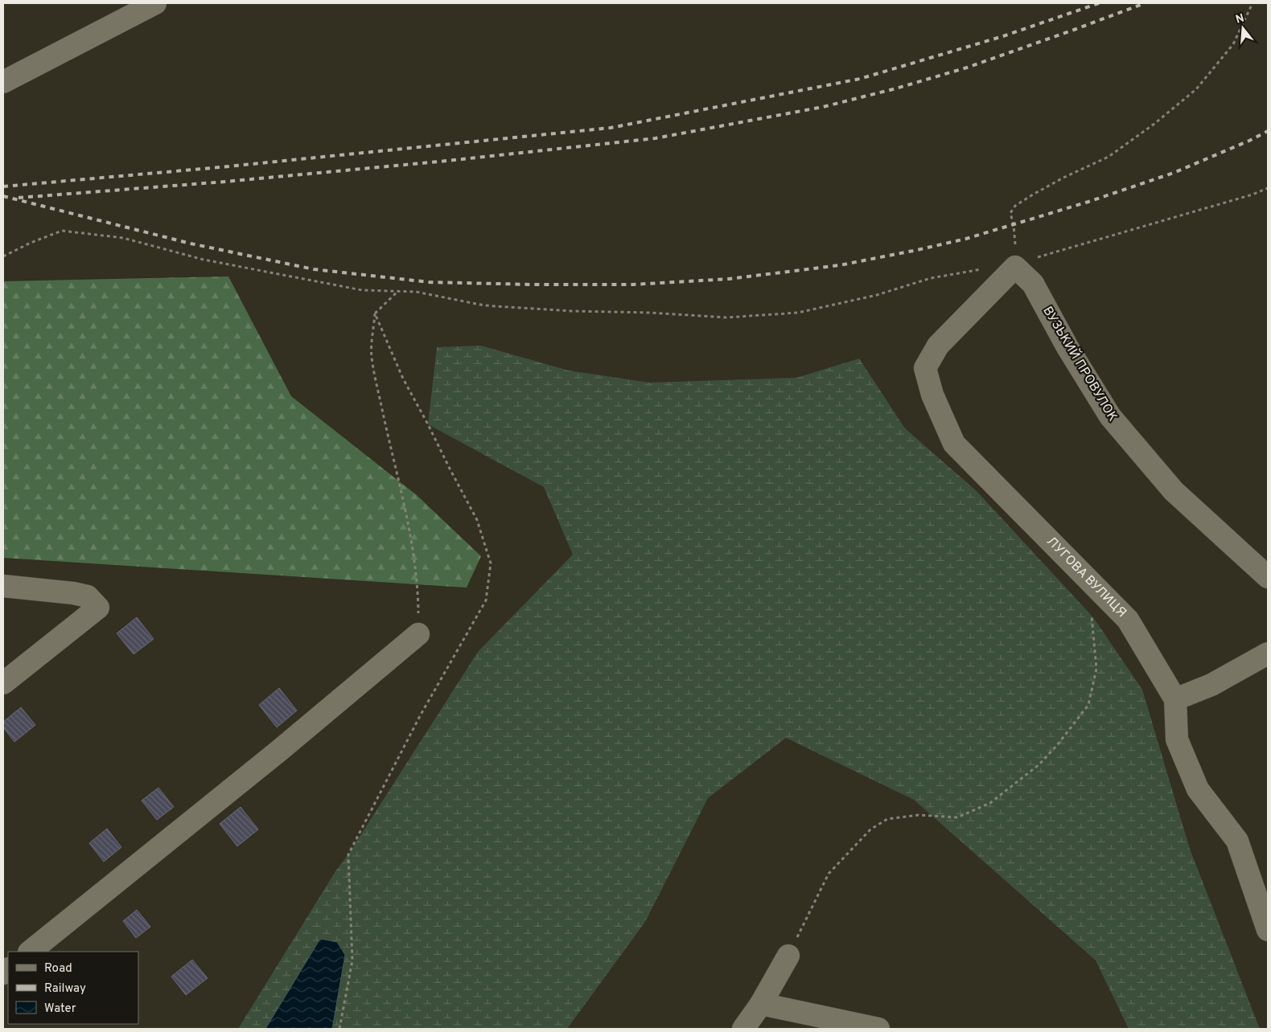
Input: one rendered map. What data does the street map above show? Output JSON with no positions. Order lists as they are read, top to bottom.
{
  "streets": {
    "street": ["ВУЗЬКИЙ ПРОВУЛОК", "ЛУГОВА ВУЛИЦЯ"]
  },
  "crossings": [
    ["ВУЗЬКИЙ ПРОВУЛОК", "ЛУГОВА ВУЛИЦЯ"]
  ],
  "legend": ["Road", "Railway", "Water"],
  "north": "top"
}
